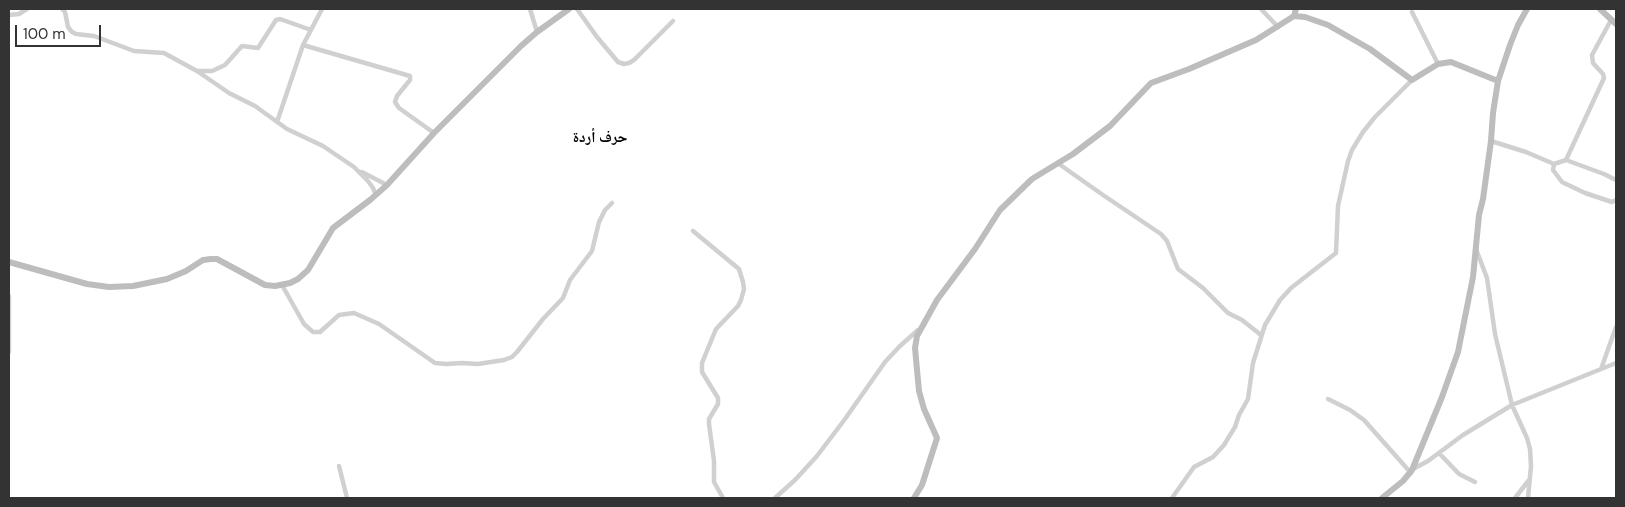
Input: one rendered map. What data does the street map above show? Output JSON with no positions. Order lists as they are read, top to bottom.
{
  "districts": ["حرف أردة"],
  "scale_bar": "100 m"
}
